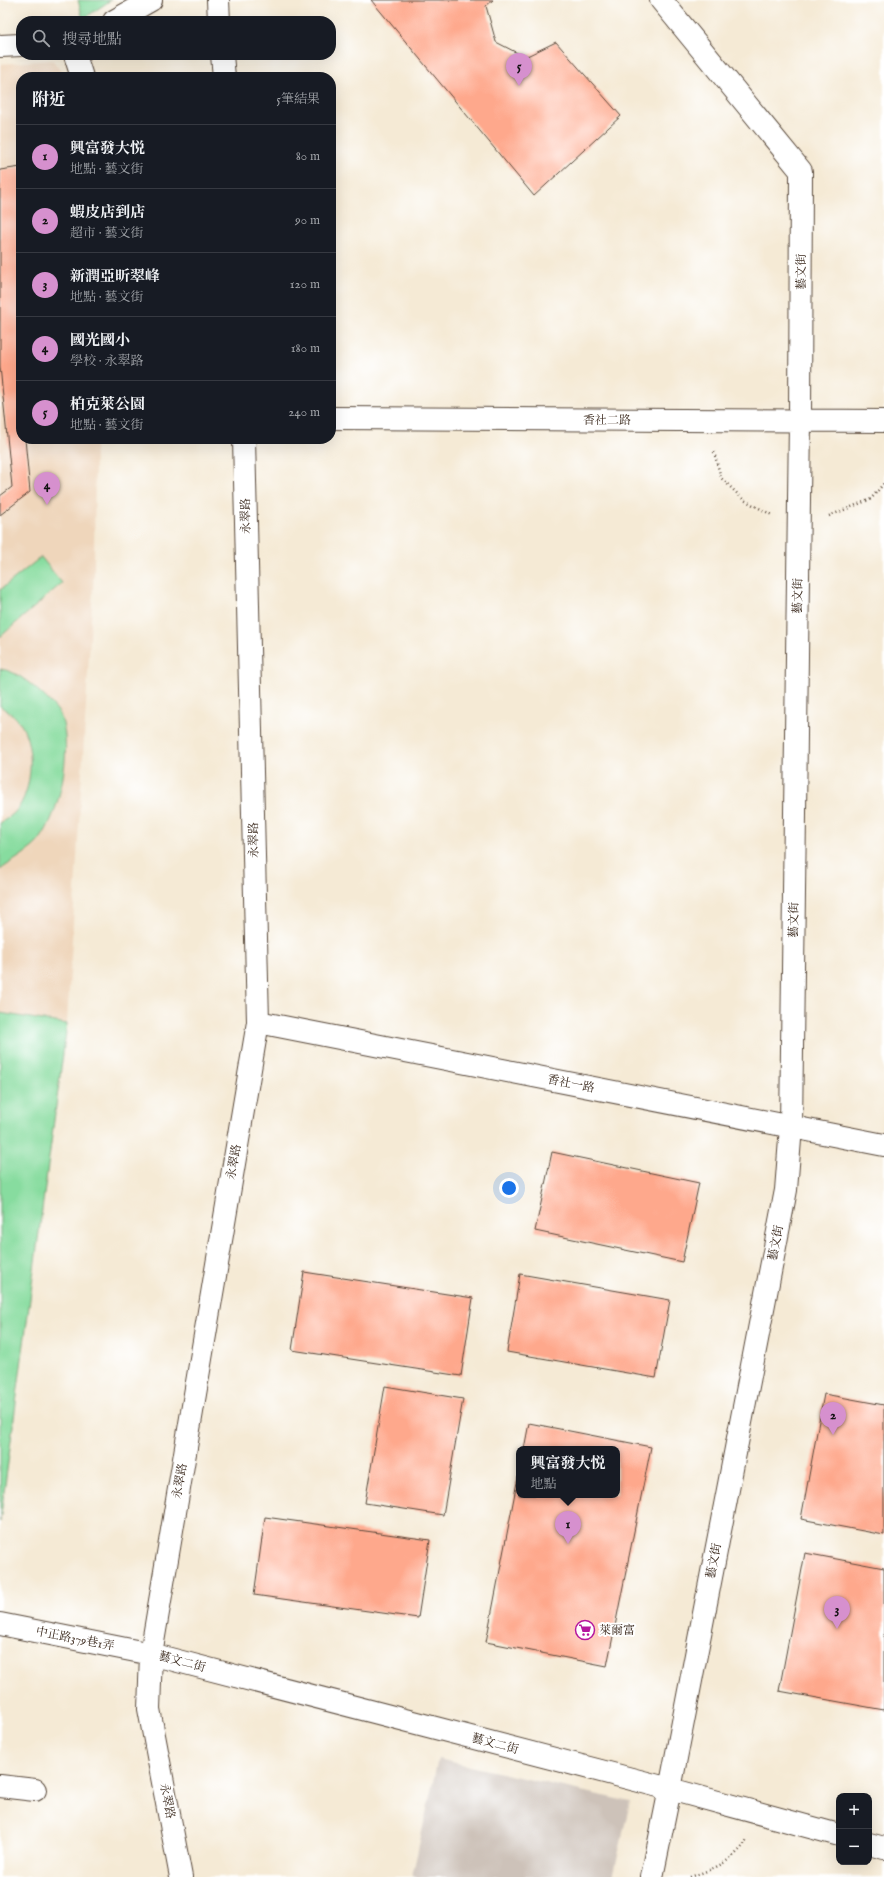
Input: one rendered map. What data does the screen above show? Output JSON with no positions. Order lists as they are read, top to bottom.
{
  "streets": {
    "street": [
      "藝文街",
      "香社二路",
      "永翠路",
      "香社一路",
      "中正路379巷1弄",
      "藝文二街"
    ]
  },
  "crossings": [
    ["藝文街", "香社二路"],
    ["藝文街", "香社一路"],
    ["藝文街", "藝文二街"],
    ["永翠路", "香社一路"],
    ["永翠路", "中正路379巷1弄"],
    ["永翠路", "藝文二街"],
    ["中正路379巷1弄", "藝文二街"]
  ],
  "places": {
    "supermarket": ["萊爾富"]
  },
  "page": {
    "search": "搜尋地點",
    "pins": [
      "5",
      "4",
      "2",
      "1",
      "3"
    ],
    "heading": ["附近", "5筆結果"],
    "list": [
      {
        "mark": "1",
        "name": "興富發大悦",
        "note": "地點 · 藝文街",
        "value": "80 m"
      },
      {
        "mark": "2",
        "name": "蝦皮店到店",
        "note": "超市 · 藝文街",
        "value": "90 m"
      },
      {
        "mark": "3",
        "name": "新潤亞昕翠峰",
        "note": "地點 · 藝文街",
        "value": "120 m"
      },
      {
        "mark": "4",
        "name": "國光國小",
        "note": "學校 · 永翠路",
        "value": "180 m"
      },
      {
        "mark": "5",
        "name": "柏克萊公園",
        "note": "地點 · 藝文街",
        "value": "240 m"
      }
    ],
    "popup": ["興富發大悦", "地點"],
    "map_buttons": ["+", "−"]
  }
}
